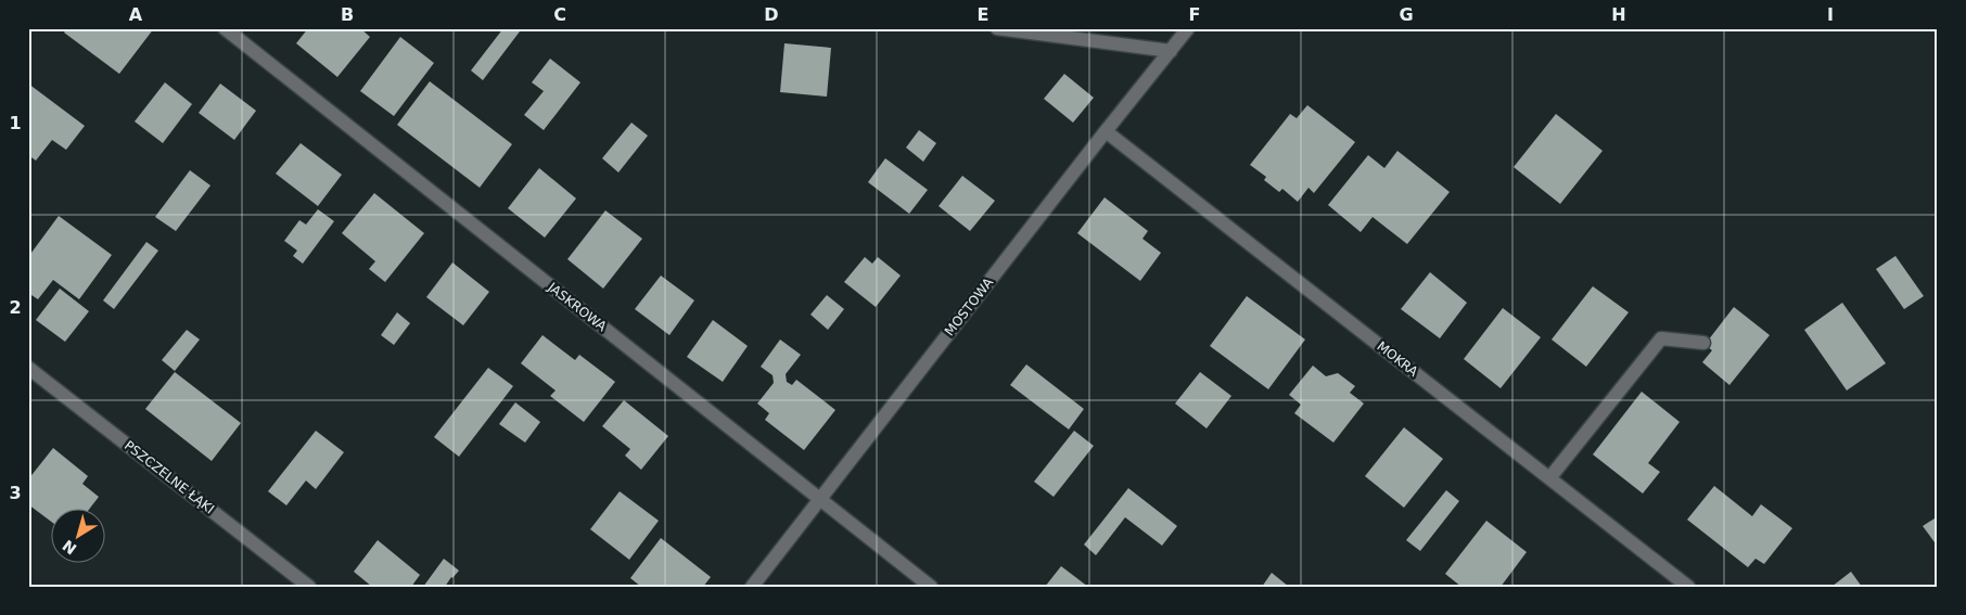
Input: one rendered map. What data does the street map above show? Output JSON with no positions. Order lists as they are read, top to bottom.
{
  "streets": {
    "street": [
      "JASKROWA",
      "MOSTOWA",
      "MOKRA",
      "PSZCZELNE ŁĄKI"
    ]
  },
  "crossings": [
    ["JASKROWA", "MOSTOWA"],
    ["MOSTOWA", "MOKRA"]
  ],
  "north": "bottom left",
  "grid": {
    "columns": [
      "A",
      "B",
      "C",
      "D",
      "E",
      "F",
      "G",
      "H",
      "I"
    ],
    "rows": ["1", "2", "3"]
  }
}
